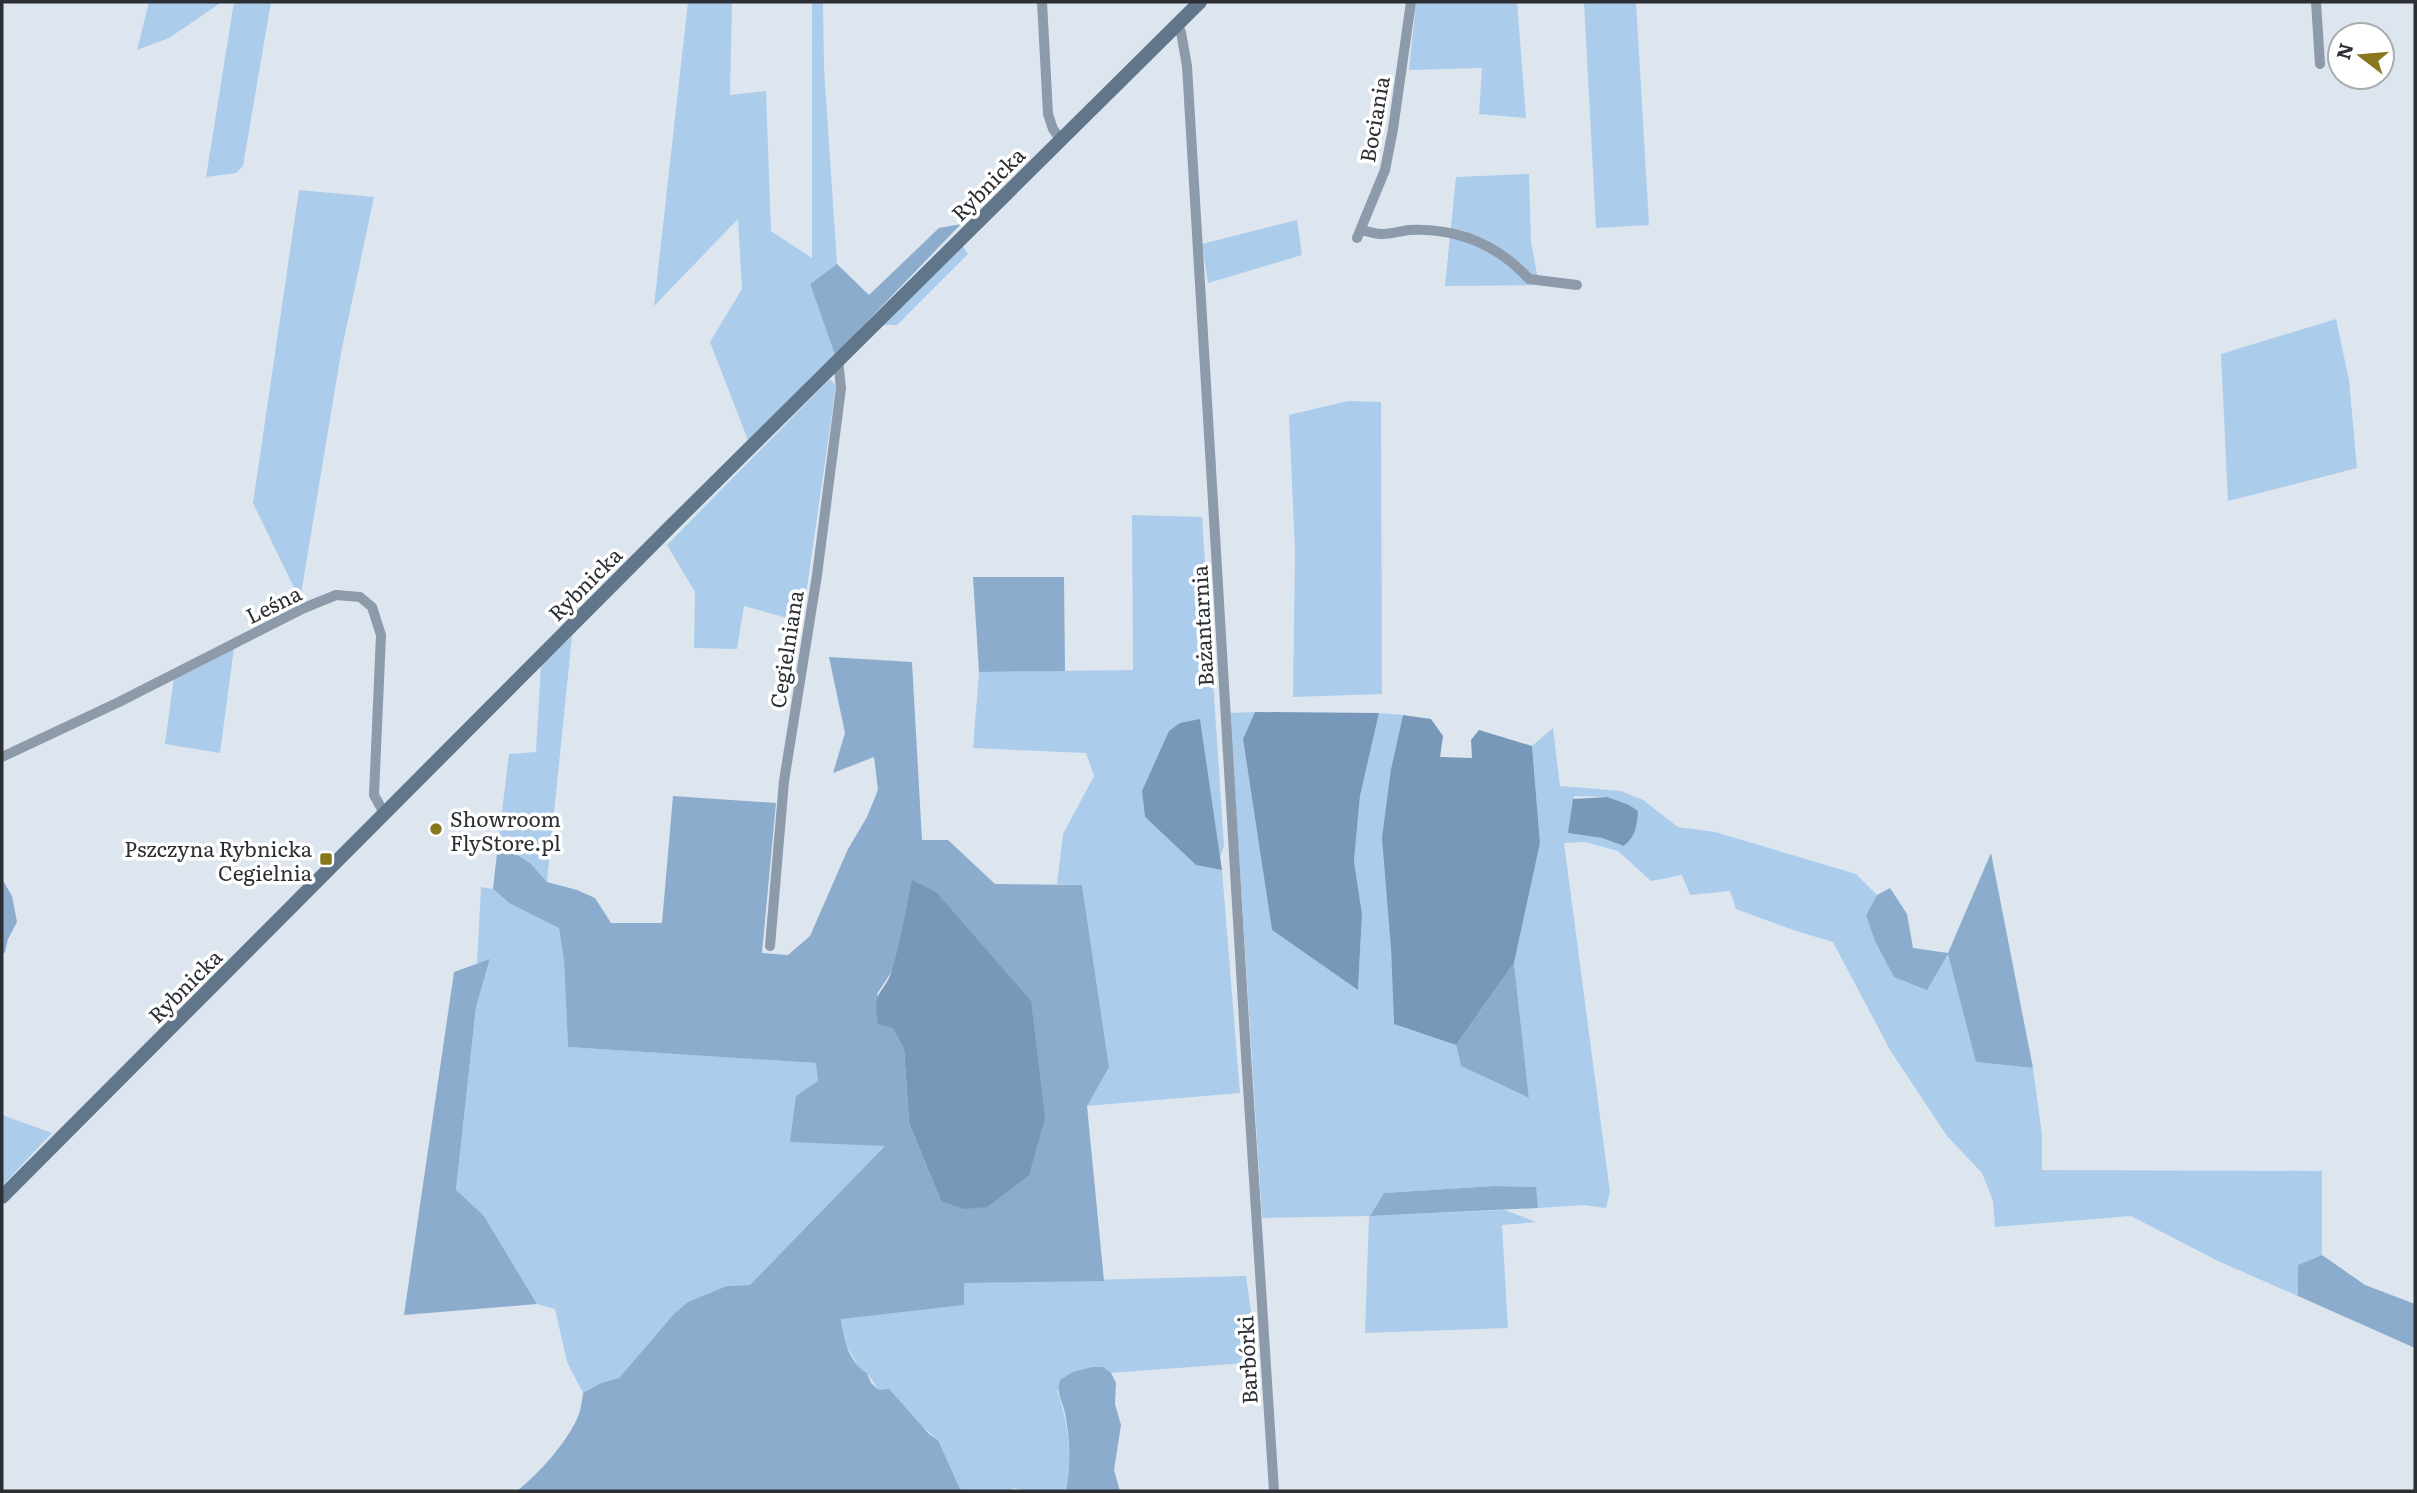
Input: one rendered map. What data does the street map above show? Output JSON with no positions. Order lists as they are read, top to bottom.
{
  "streets": {
    "main road": ["Rybnicka"],
    "street": [
      "Bociania",
      "Leśna",
      "Bażantarnia",
      "Cegielniana",
      "Barbórki"
    ]
  },
  "crossings": [
    ["Rybnicka", "Leśna"],
    ["Rybnicka", "Bażantarnia"],
    ["Rybnicka", "Cegielniana"],
    ["Bażantarnia", "Barbórki"]
  ],
  "places": {
    "other": ["Showroom FlyStore.pl"],
    "transit": ["Pszczyna Rybnicka Cegielnia"]
  },
  "north": "left"
}
